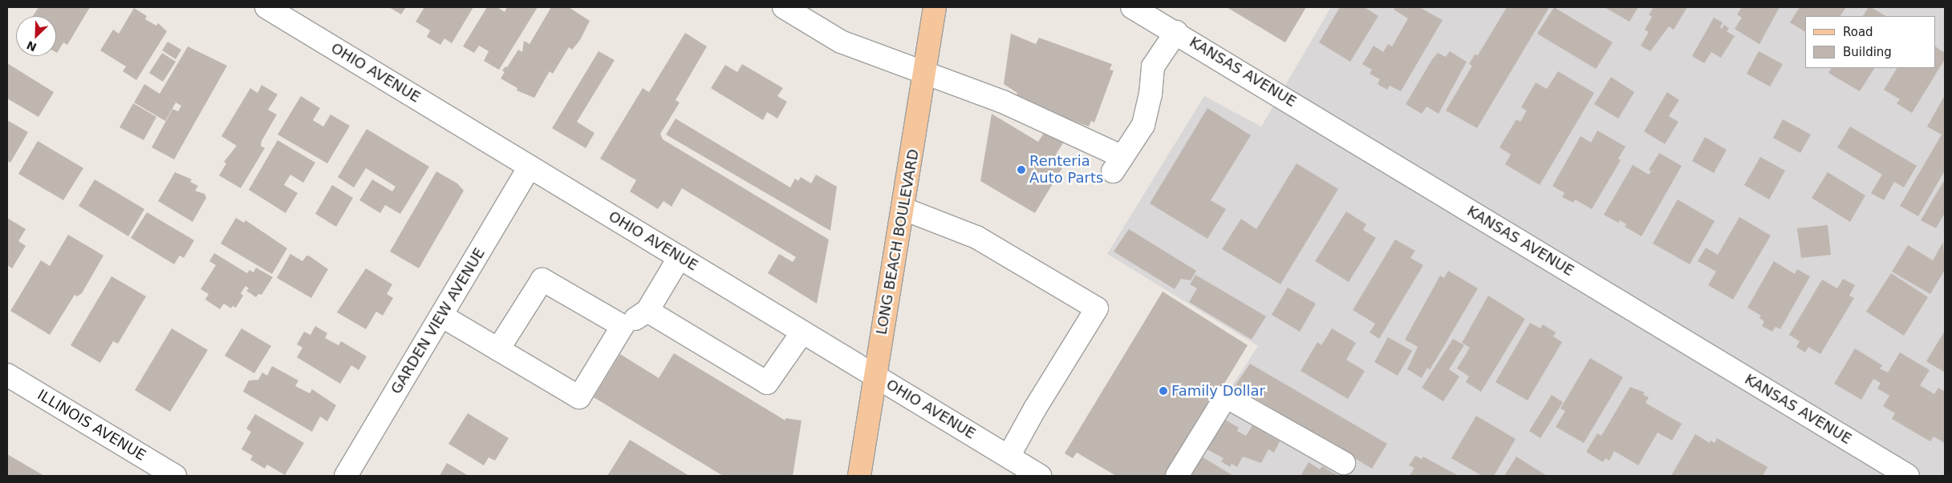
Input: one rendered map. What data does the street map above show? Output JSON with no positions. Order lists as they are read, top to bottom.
{
  "streets": {
    "main road": ["LONG BEACH BOULEVARD"],
    "street": [
      "KANSAS AVENUE",
      "OHIO AVENUE",
      "GARDEN VIEW AVENUE",
      "ILLINOIS AVENUE"
    ]
  },
  "crossings": [
    ["OHIO AVENUE", "LONG BEACH BOULEVARD"],
    ["OHIO AVENUE", "GARDEN VIEW AVENUE"]
  ],
  "places": ["Renteria Auto Parts", "Family Dollar"],
  "legend": ["Road", "Building"],
  "north": "bottom left"
}
